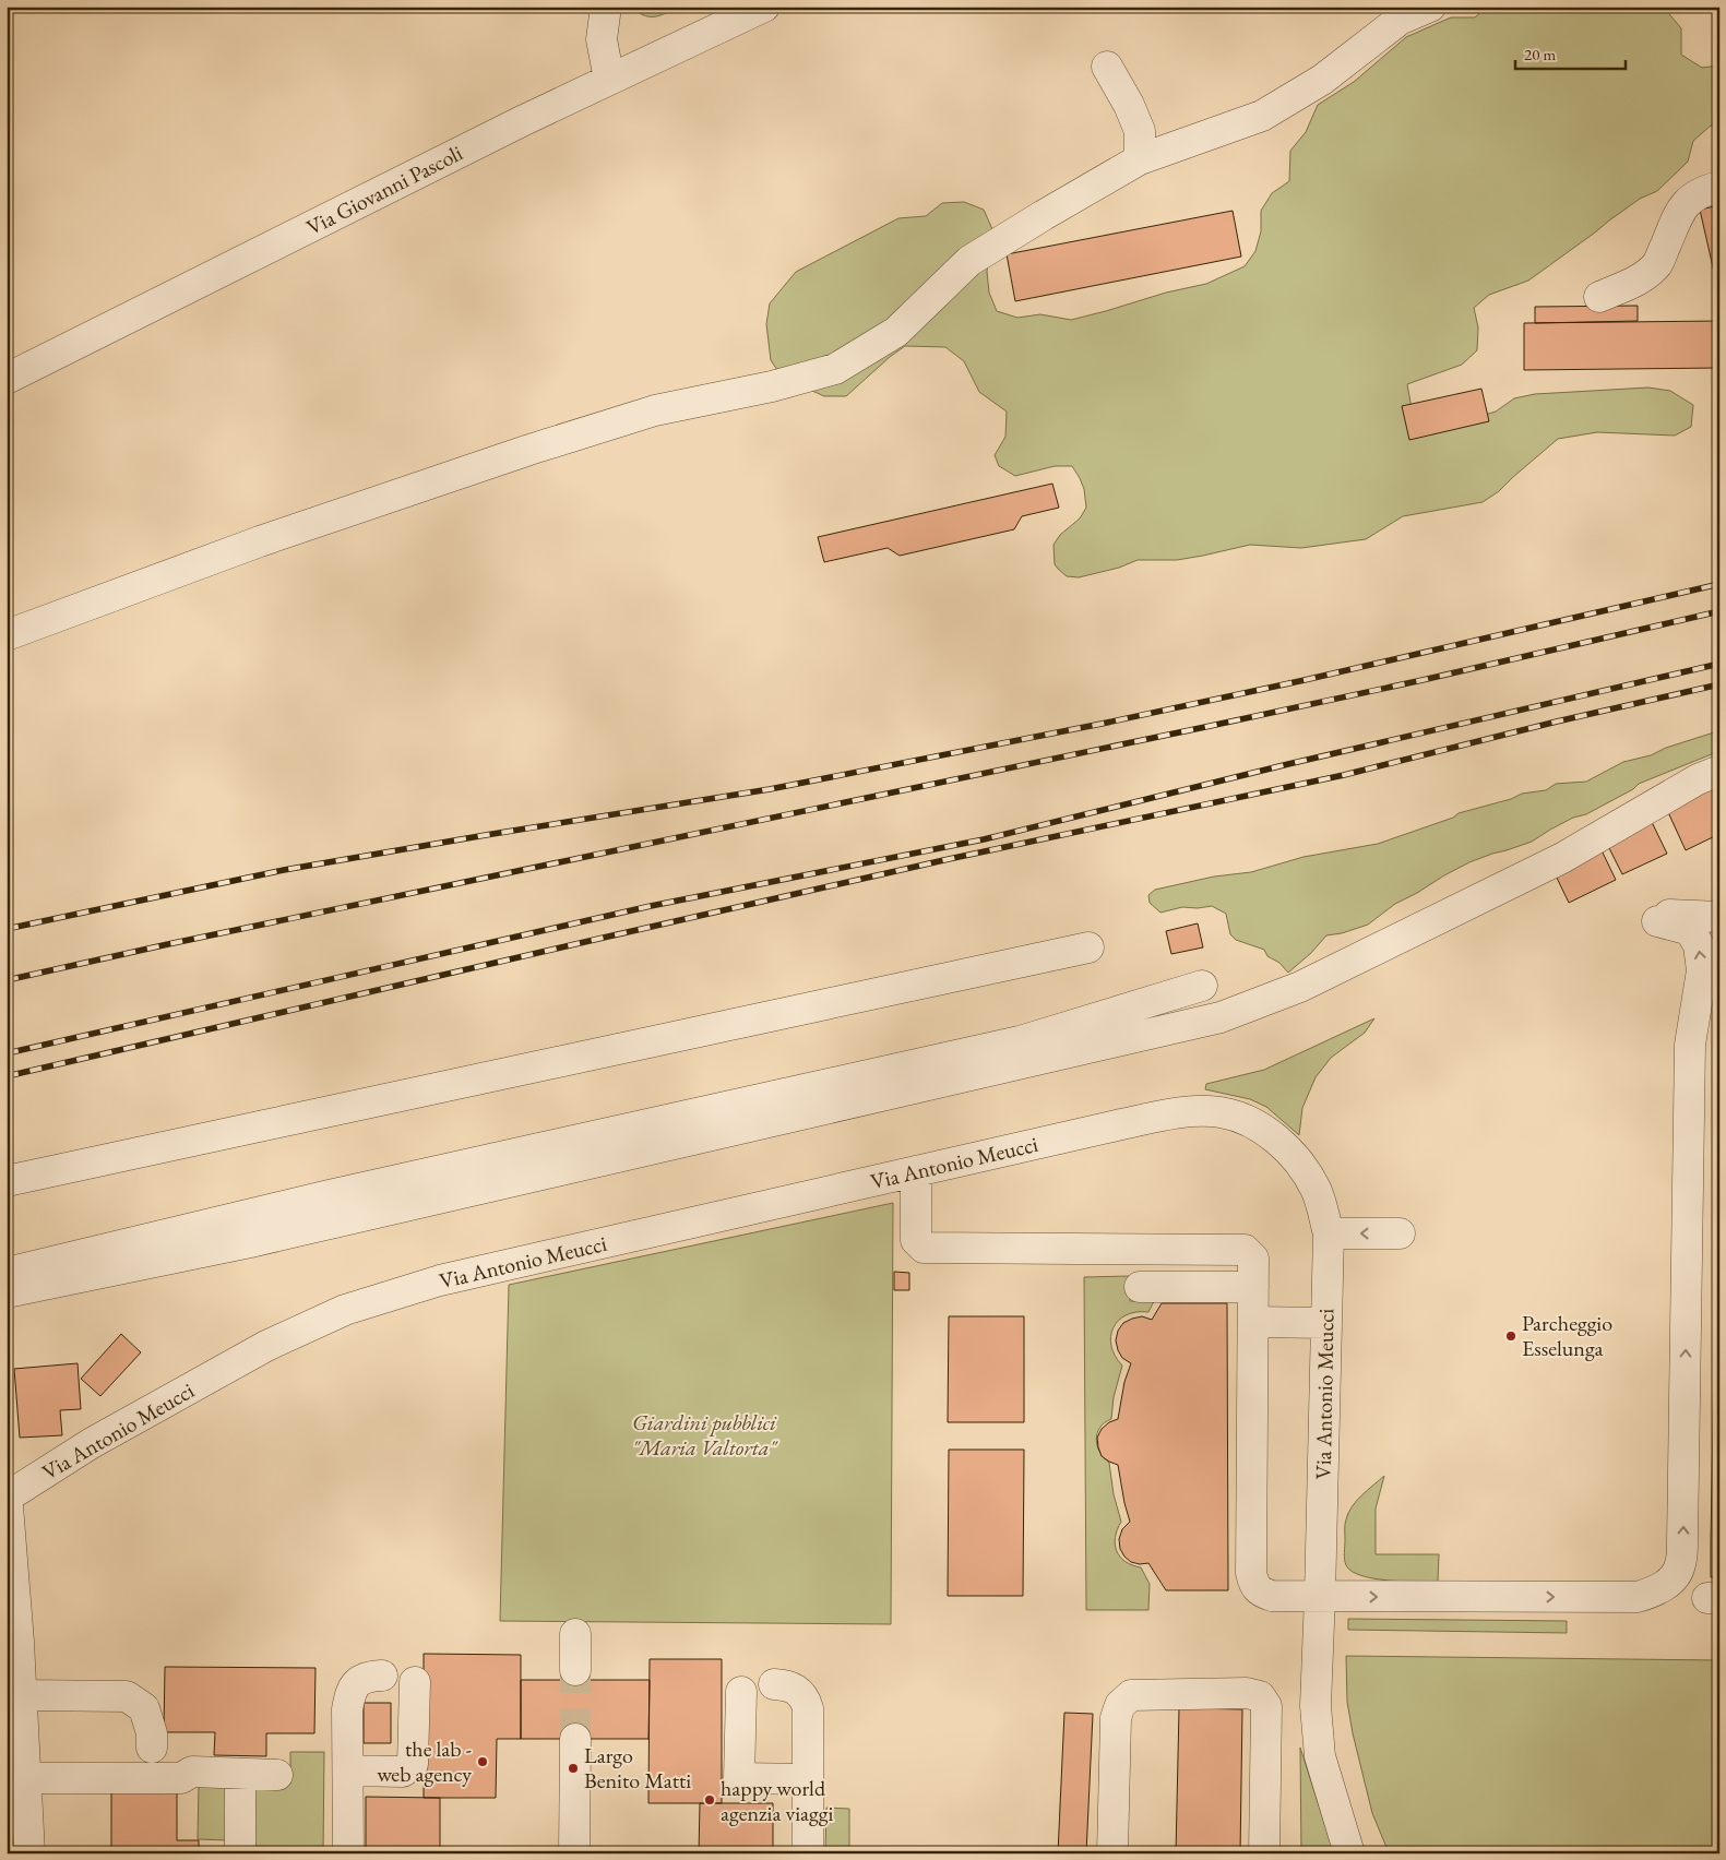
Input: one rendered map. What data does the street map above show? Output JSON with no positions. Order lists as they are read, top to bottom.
{
  "streets": {
    "street": ["Via Giovanni Pascoli", "Via Antonio Meucci"]
  },
  "parks": ["Giardini pubblici \"Maria Valtorta\""],
  "places": [
    "Parcheggio Esselunga",
    "the lab - web agency",
    "Largo Benito Matti",
    "happy world agenzia viaggi"
  ],
  "scale_bar": "20 m"
}
